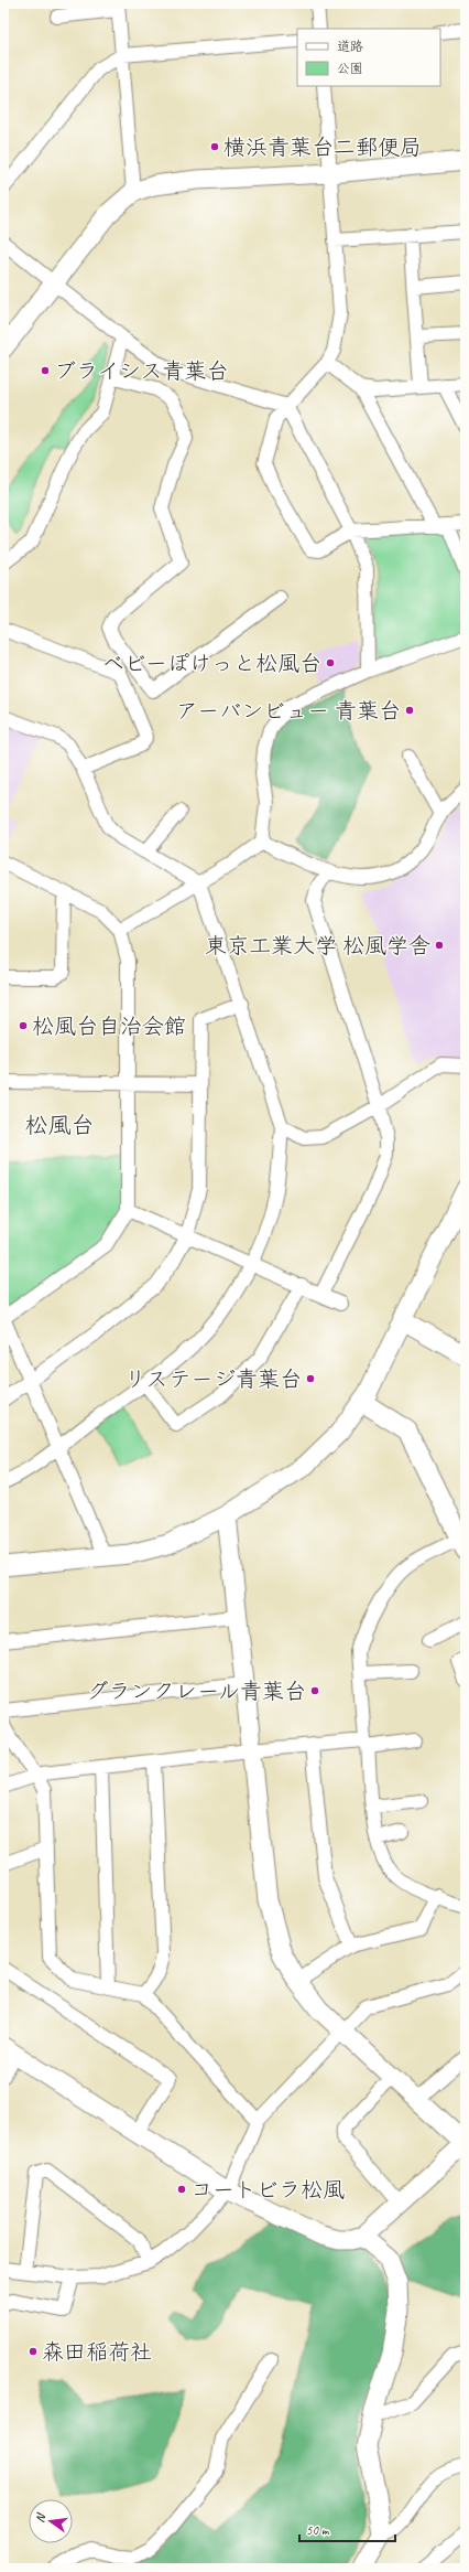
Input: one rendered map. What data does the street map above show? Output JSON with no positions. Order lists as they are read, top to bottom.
{
  "districts": ["松風台"],
  "places": [
    "横浜青葉台二郵便局",
    "ブライシス青葉台",
    "ベビーぽけっと松風台",
    "アーバンビュー 青葉台",
    "東京工業大学 松風学舎",
    "松風台自治会館",
    "リステージ青葉台",
    "グランクレール青葉台",
    "コートビラ松風",
    "森田稲荷社"
  ],
  "legend": ["道路", "公園"],
  "scale_bar": "50 m",
  "north": "left"
}
